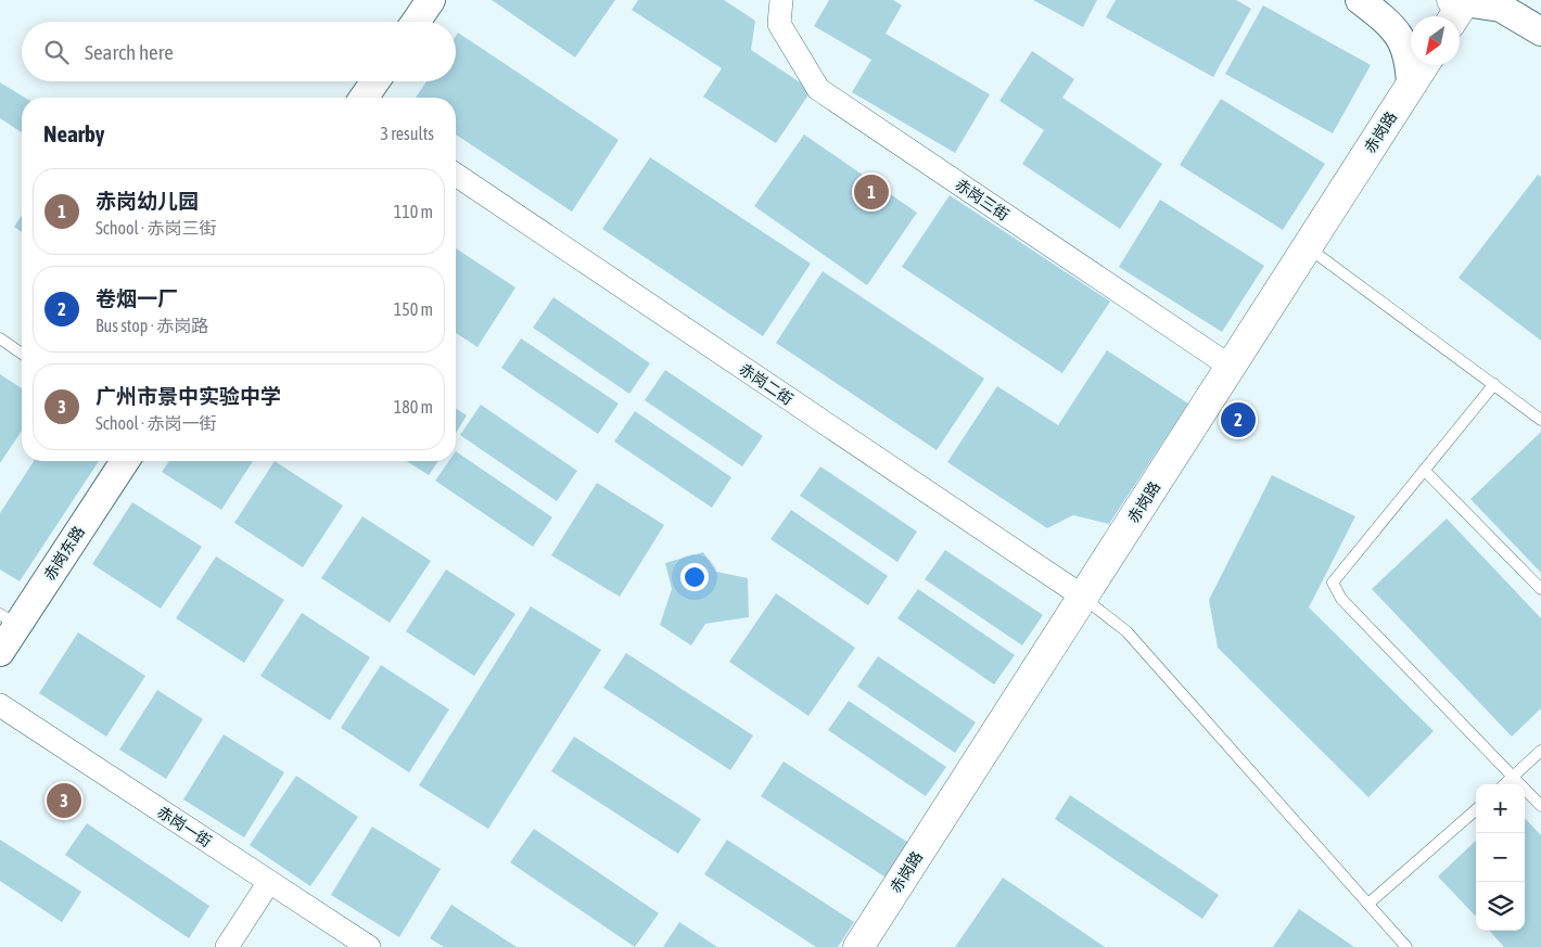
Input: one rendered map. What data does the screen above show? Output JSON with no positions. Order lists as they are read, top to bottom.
{
  "streets": {
    "main road": ["赤岗路"],
    "street": [
      "赤岗三街",
      "赤岗二街",
      "赤岗东路",
      "赤岗一街"
    ]
  },
  "crossings": [
    ["赤岗路", "赤岗三街"],
    ["赤岗路", "赤岗二街"]
  ],
  "north": "bottom left",
  "page": {
    "search": "Search here",
    "heading": ["Nearby", "3 results"],
    "list": [
      {
        "mark": "1",
        "name": "赤岗幼儿园",
        "note": "School · 赤岗三街",
        "value": "110 m"
      },
      {
        "mark": "2",
        "name": "卷烟一厂",
        "note": "Bus stop · 赤岗路",
        "value": "150 m"
      },
      {
        "mark": "3",
        "name": "广州市景中实验中学",
        "note": "School · 赤岗一街",
        "value": "180 m"
      }
    ],
    "pins": ["1", "2", "3"],
    "map_buttons": ["+", "−"]
  }
}
